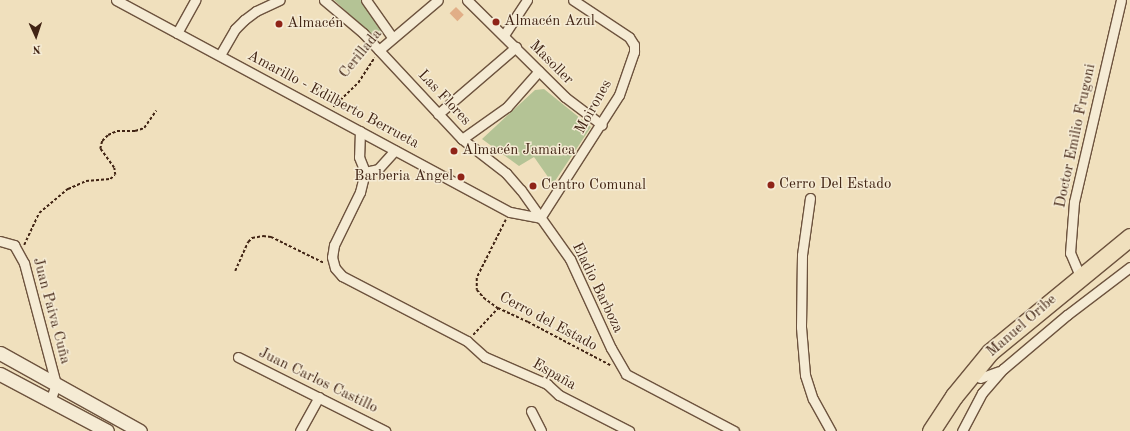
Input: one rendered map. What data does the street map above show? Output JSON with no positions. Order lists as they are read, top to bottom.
{
  "streets": {
    "highway": ["Manuel Oribe"],
    "street": [
      "Cerillada",
      "Masoller",
      "Las Flores",
      "Amarillo - Edilberto Berrueta",
      "Moirones",
      "Doctor Emilio Frugoni",
      "Eladio Barboza",
      "Juan Paiva Cuña",
      "España",
      "Juan Carlos Castillo"
    ],
    "path": ["Cerro del Estado"]
  },
  "crossings": [
    ["Cerillada", "Las Flores"],
    ["Cerillada", "Amarillo - Edilberto Berrueta"],
    ["Masoller", "Moirones"],
    ["Las Flores", "Amarillo - Edilberto Berrueta"],
    ["Las Flores", "Moirones"],
    ["Las Flores", "Eladio Barboza"],
    ["Amarillo - Edilberto Berrueta", "Moirones"],
    ["Amarillo - Edilberto Berrueta", "Eladio Barboza"],
    ["Amarillo - Edilberto Berrueta", "Cerro del Estado"],
    ["Moirones", "Eladio Barboza"],
    ["Doctor Emilio Frugoni", "Manuel Oribe"],
    ["Eladio Barboza", "Cerro del Estado"]
  ],
  "places": [
    "Almacén Azul",
    "Almacén",
    "Almacén Jamaica",
    "Barberia Angel",
    "Cerro Del Estado",
    "Centro Comunal"
  ],
  "north": "bottom"
}
